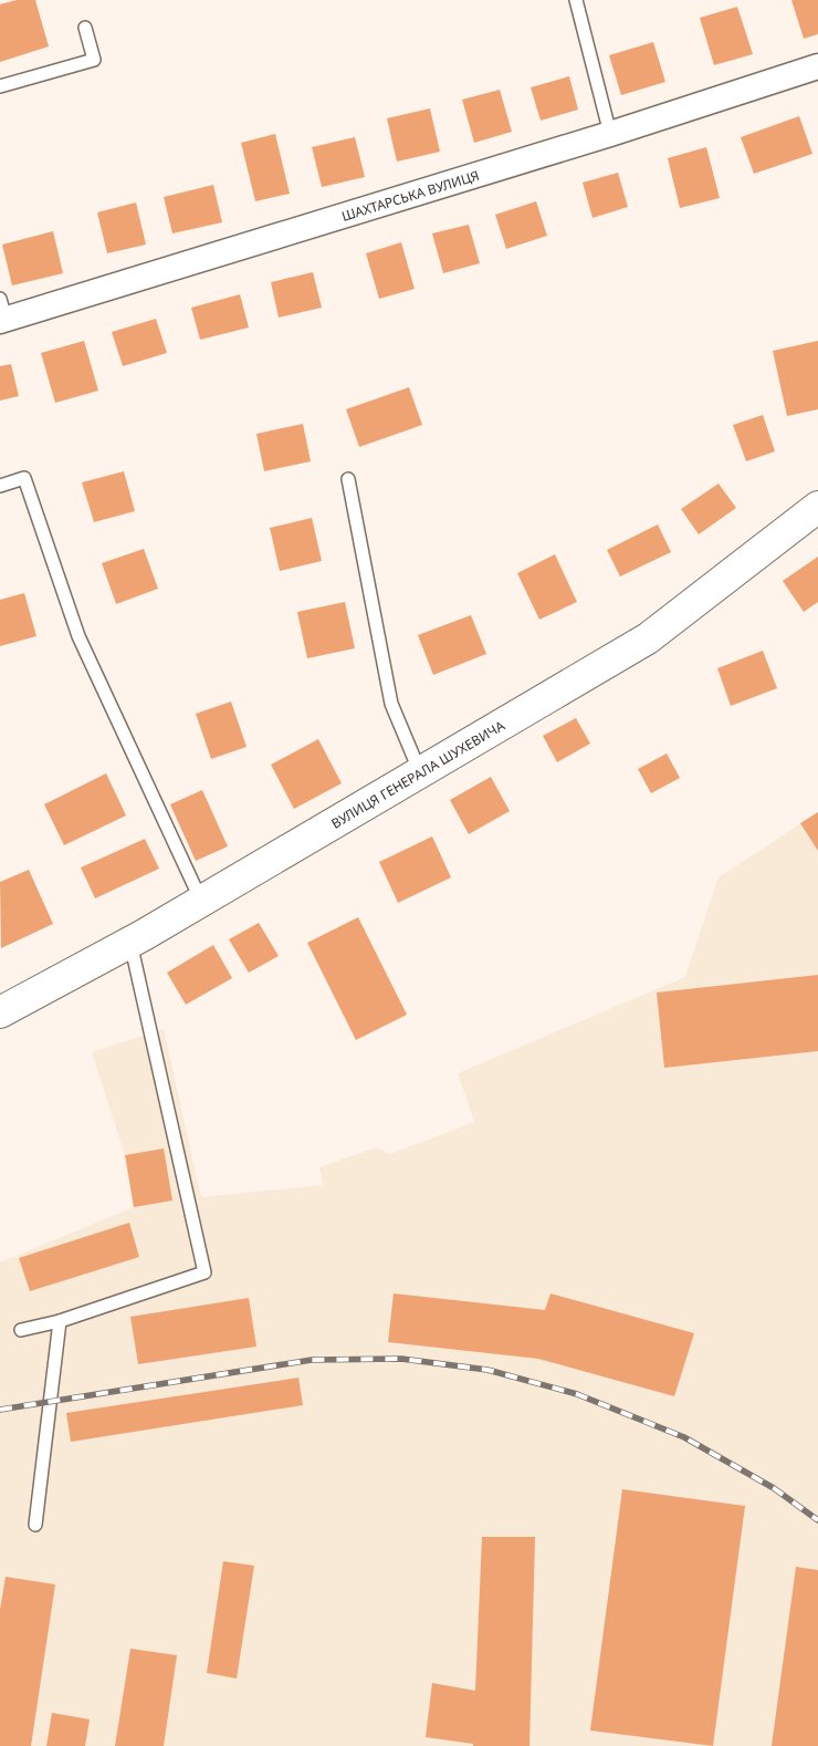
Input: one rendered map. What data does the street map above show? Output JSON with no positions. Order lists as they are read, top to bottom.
{
  "streets": {
    "street": ["ШАХТАРСЬКА ВУЛИЦЯ", "ВУЛИЦЯ ГЕНЕРАЛА ШУХЕВИЧА"]
  }
}
